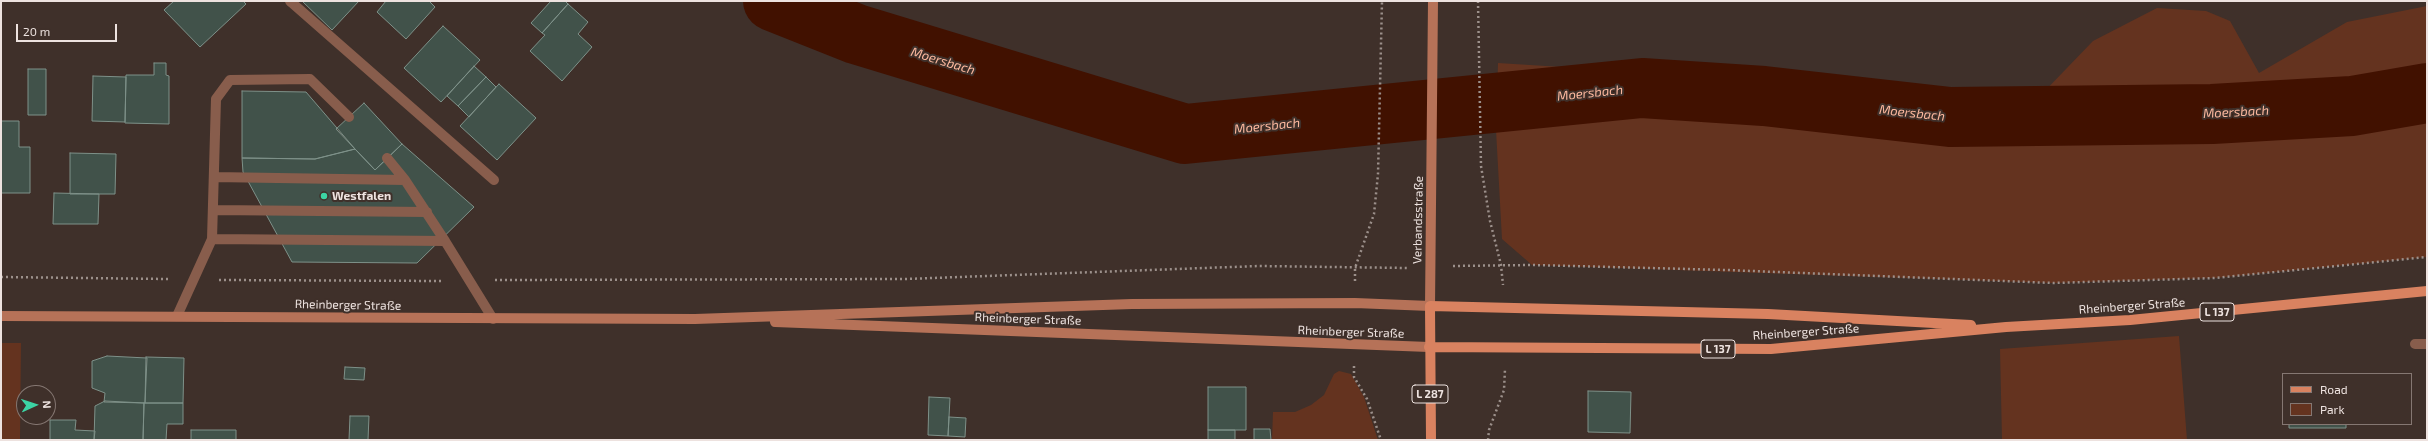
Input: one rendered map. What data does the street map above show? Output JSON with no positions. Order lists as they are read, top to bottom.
{
  "streets": {
    "main road": [
      "Verbandsstraße",
      "Rheinberger Straße",
      "L 137",
      "L 287"
    ]
  },
  "crossings": [
    ["Verbandsstraße", "Rheinberger Straße"]
  ],
  "water": ["Moersbach"],
  "places": ["Westfalen"],
  "legend": ["Road", "Park"],
  "scale_bar": "20 m",
  "north": "right"
}
